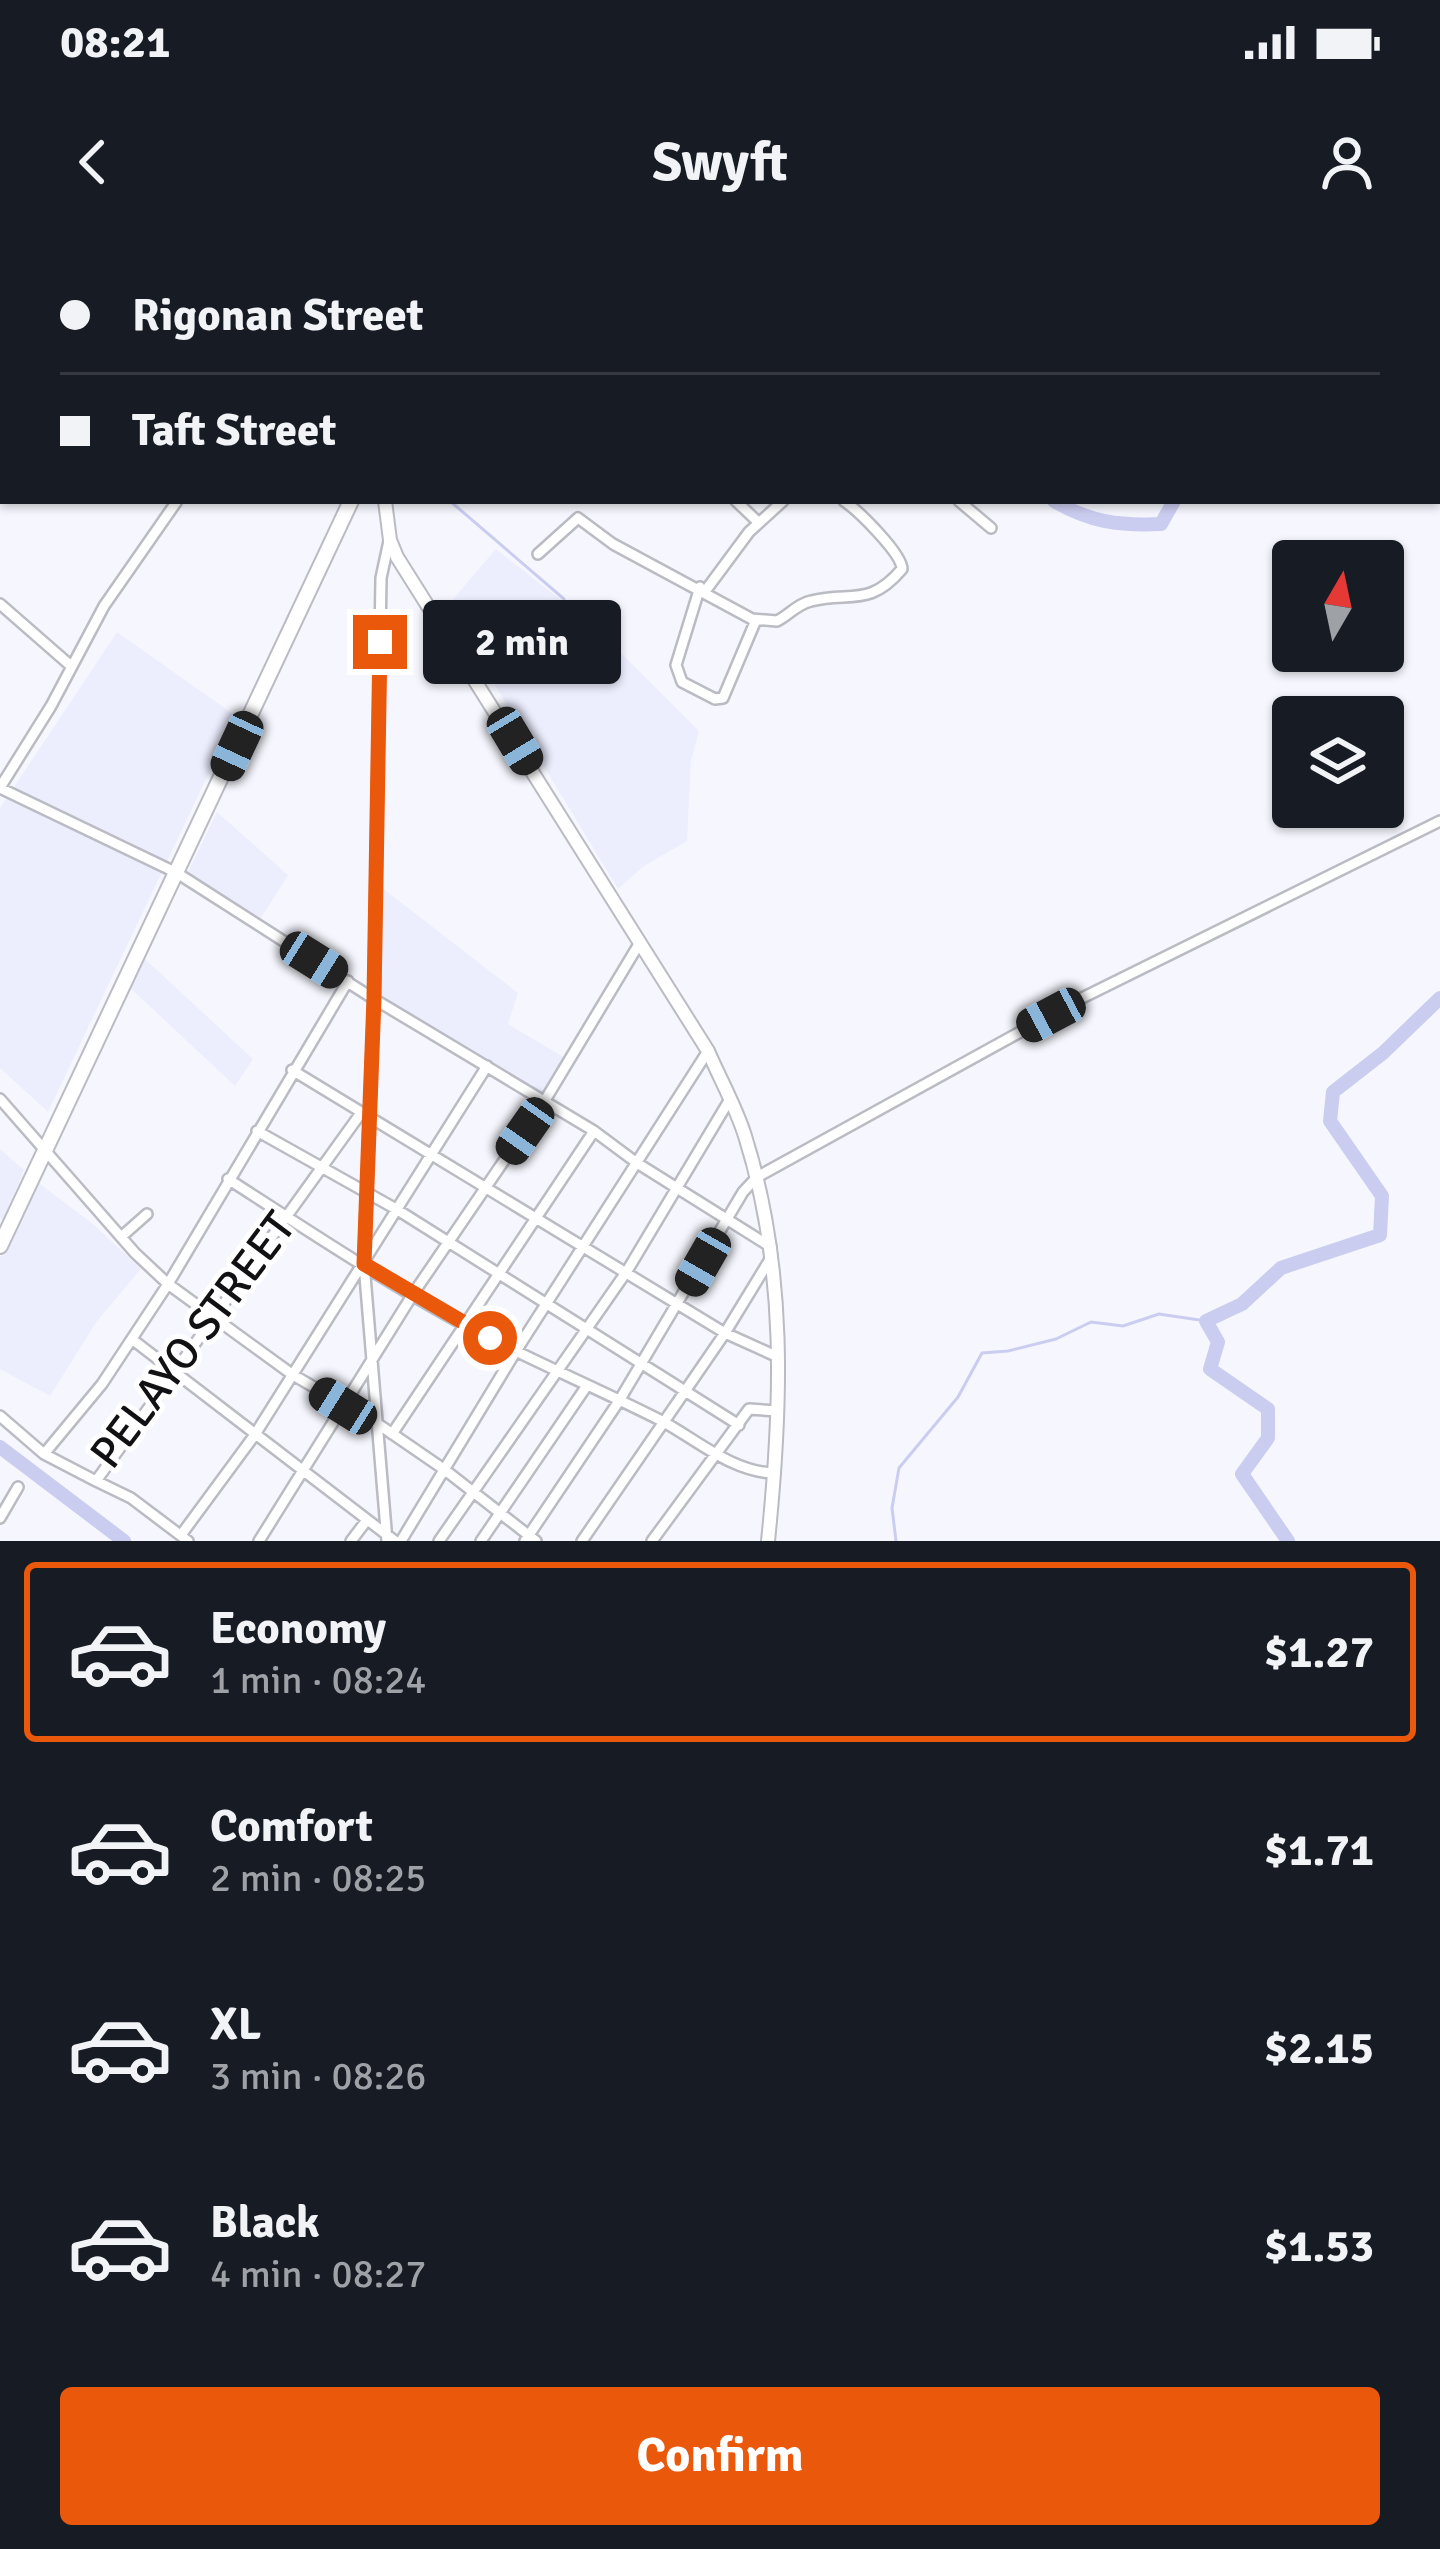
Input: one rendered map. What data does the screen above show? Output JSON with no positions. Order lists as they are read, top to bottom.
{
  "streets": {
    "street": ["PELAYO STREET"]
  },
  "north": "top",
  "page": {
    "status": "08:21",
    "header": "Swyft",
    "banner": ["Rigonan Street", "Taft Street"],
    "bubble": "2 min",
    "list": [
      {
        "name": "Economy",
        "note": "1 min · 08:24",
        "value": "$1.27"
      },
      {
        "name": "Comfort",
        "note": "2 min · 08:25",
        "value": "$1.71"
      },
      {
        "name": "XL",
        "note": "3 min · 08:26",
        "value": "$2.15"
      },
      {
        "name": "Black",
        "note": "4 min · 08:27",
        "value": "$1.53"
      }
    ],
    "buttons": "Confirm"
  }
}
